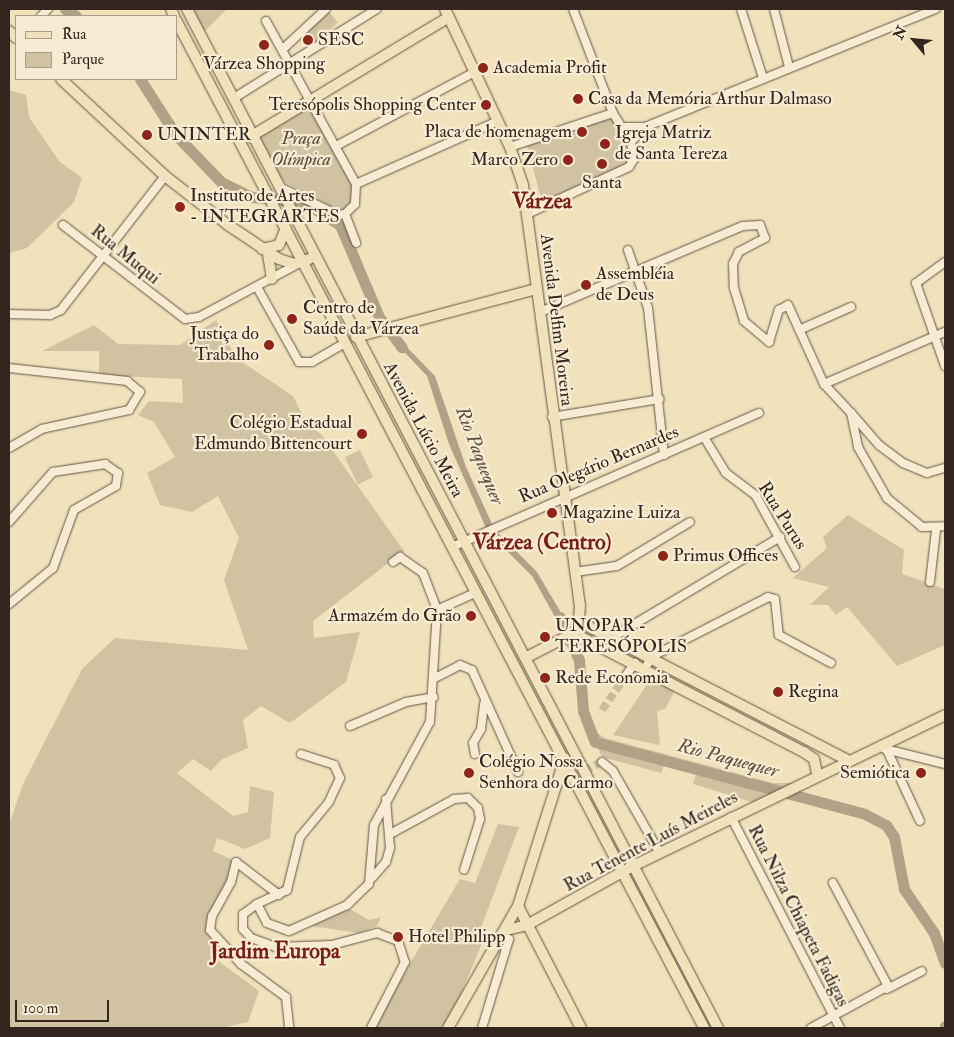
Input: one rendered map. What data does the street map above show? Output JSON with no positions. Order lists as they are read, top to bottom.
{
  "streets": {
    "main road": ["Avenida Delfim Moreira", "Avenida Lúcio Meira", "Rua Tenente Luís Meireles"],
    "street": [
      "Rua Muqui",
      "Rua Olegário Bernardes",
      "Rua Purus",
      "Rua Nilza Chiapeta Fadigas"
    ]
  },
  "crossings": [
    ["Avenida Delfim Moreira", "Rua Olegário Bernardes"],
    ["Avenida Lúcio Meira", "Rua Olegário Bernardes"],
    ["Avenida Lúcio Meira", "Rua Tenente Luís Meireles"],
    ["Rua Olegário Bernardes", "Rua Purus"],
    ["Rua Tenente Luís Meireles", "Rua Nilza Chiapeta Fadigas"]
  ],
  "districts": ["Várzea", "Várzea (Centro)", "Jardim Europa"],
  "water": ["Rio Paquequer"],
  "parks": ["Praça Olímpica"],
  "places": [
    "SESC",
    "Várzea Shopping",
    "Academia Profit",
    "Casa da Memória Arthur Dalmaso",
    "Teresópolis Shopping Center",
    "Placa de homenagem",
    "UNINTER",
    "Igreja Matriz de Santa Tereza",
    "Marco Zero",
    "Santa",
    "Instituto de Artes - INTEGRARTES",
    "Assembléia de Deus",
    "Centro de Saúde da Várzea",
    "Justiça do Trabalho",
    "Colégio Estadual Edmundo Bittencourt",
    "Magazine Luiza",
    "Primus Offices",
    "Armazém do Grão",
    "UNOPAR - TERESÓPOLIS",
    "Rede Economia",
    "Regina",
    "Colégio Nossa Senhora do Carmo",
    "Semiótica",
    "Hotel Philipp"
  ],
  "legend": ["Rua", "Parque"],
  "scale_bar": "100 m",
  "north": "top left"
}
